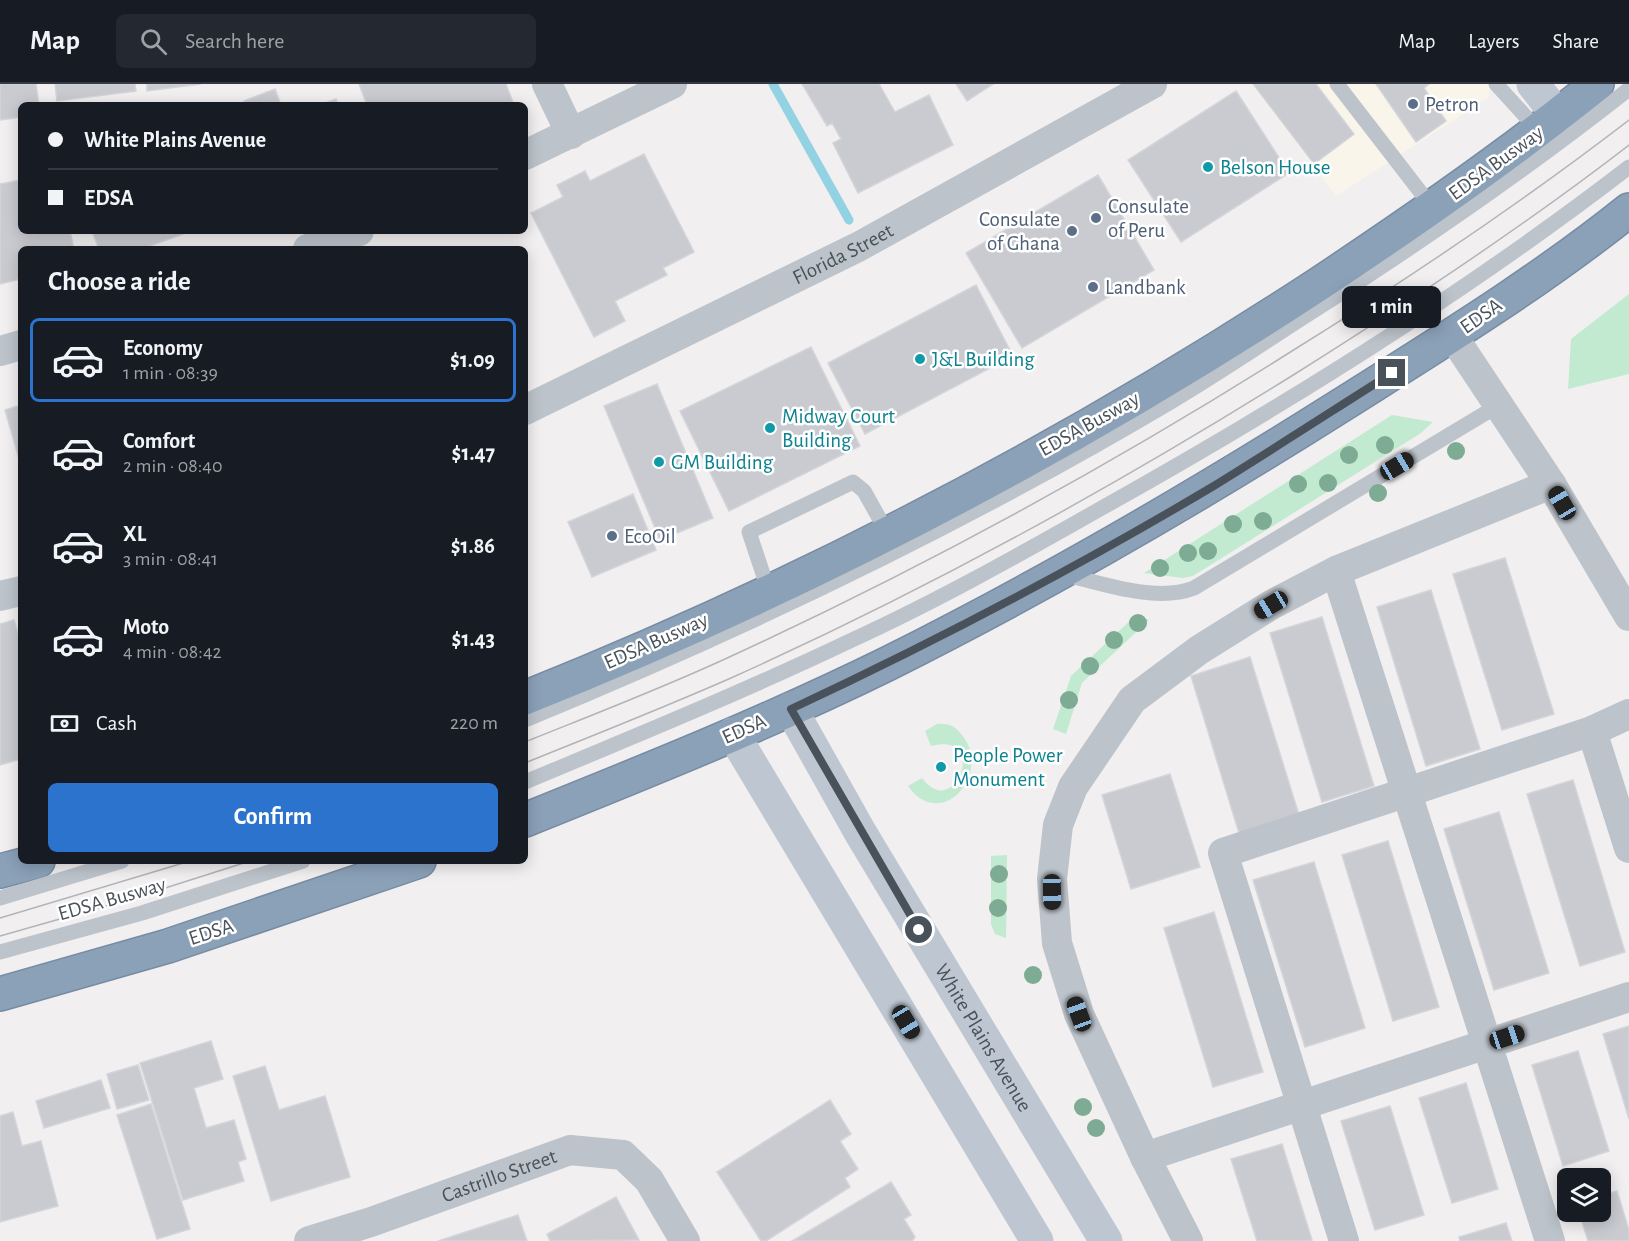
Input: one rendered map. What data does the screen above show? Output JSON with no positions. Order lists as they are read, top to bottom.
{
  "streets": {
    "highway": ["EDSA"],
    "street": ["Florida Street", "White Plains Avenue", "Castrillo Street"],
    "lane": ["EDSA Busway"]
  },
  "crossings": [
    ["EDSA", "White Plains Avenue"]
  ],
  "places": [
    "Petron",
    "Belson House",
    "Consulate of Peru",
    "Consulate of Ghana",
    "Landbank",
    "J&L Building",
    "Midway Court Building",
    "GM Building",
    "EcoOil",
    "People Power Monument"
  ],
  "page": {
    "header": "Map",
    "search": "Search here",
    "nav": ["Map", "Layers", "Share"],
    "banner": ["White Plains Avenue", "EDSA"],
    "heading": "Choose a ride",
    "bubble": "1 min",
    "list": [
      {
        "name": "Economy",
        "note": "1 min · 08:39",
        "value": "$1.09"
      },
      {
        "name": "Comfort",
        "note": "2 min · 08:40",
        "value": "$1.47"
      },
      {
        "name": "XL",
        "note": "3 min · 08:41",
        "value": "$1.86"
      },
      {
        "name": "Moto",
        "note": "4 min · 08:42",
        "value": "$1.43"
      }
    ],
    "pay": ["Cash", "220 m"],
    "buttons": "Confirm"
  }
}
